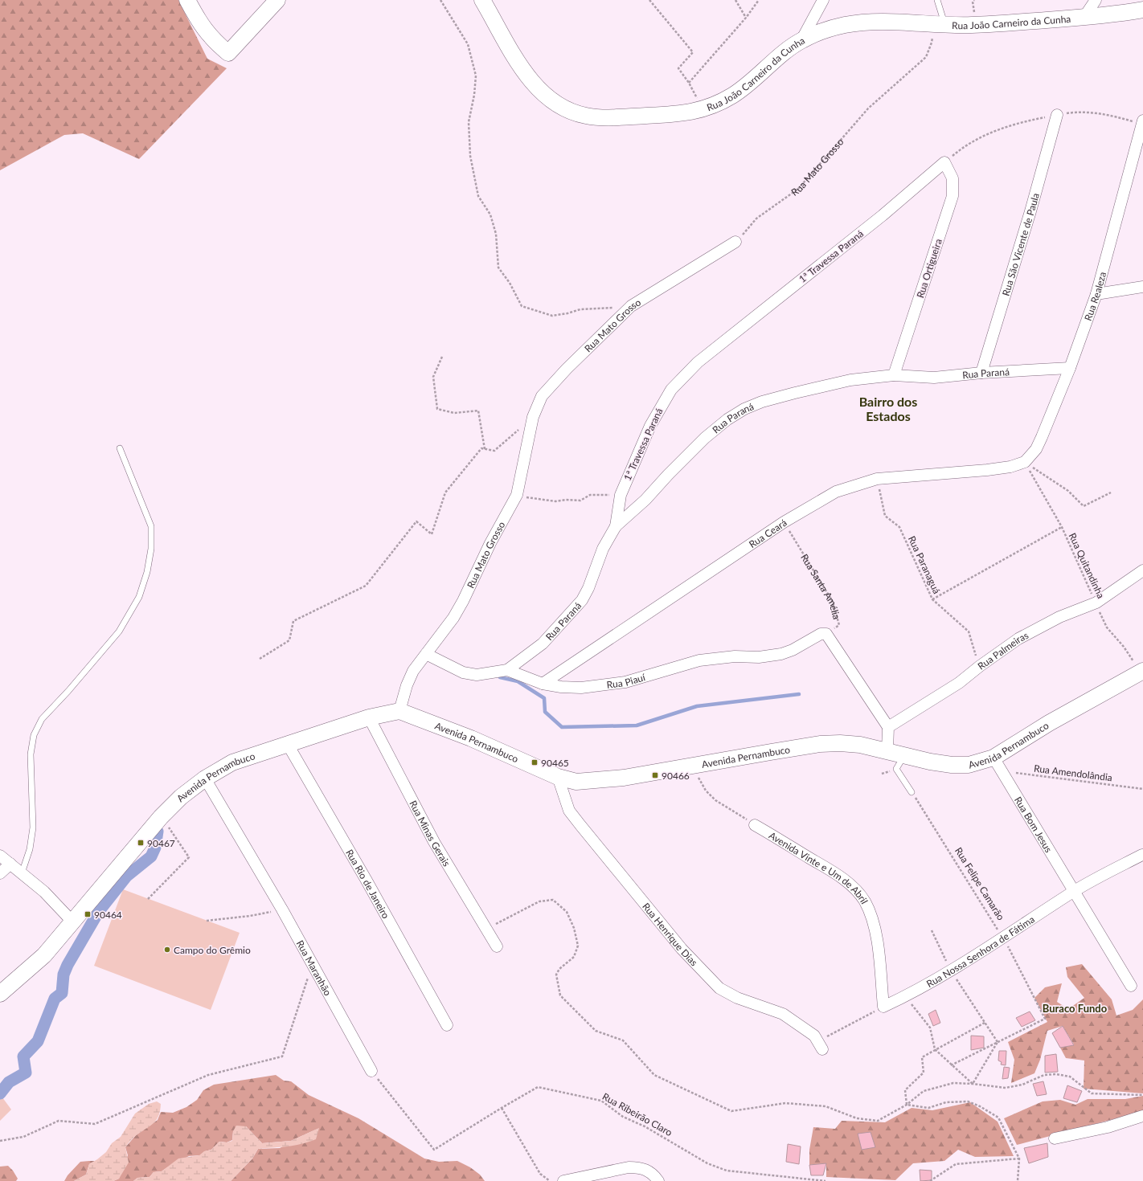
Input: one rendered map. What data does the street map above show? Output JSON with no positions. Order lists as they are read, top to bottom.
{
  "streets": {
    "street": [
      "Rua João Carneiro da Cunha",
      "Rua Mato Grosso",
      "Rua São Vicente de Paula",
      "1ª Travessa Paraná",
      "Rua Ortigueira",
      "Rua Realeza",
      "Rua Paraná",
      "Rua Ceará",
      "Rua Santa Amélia",
      "Rua Palmeiras",
      "Rua Piauí",
      "Avenida Pernambuco",
      "Rua Bom Jesus",
      "Rua Minas Gerais",
      "Avenida Vinte e Um de Abril",
      "Rua Rio de Janeiro",
      "Rua Henrique Dias",
      "Rua Nossa Senhora de Fátima",
      "Rua Maranhão"
    ],
    "path": [
      "Rua Paranaguá",
      "Rua Quitandinha",
      "Rua Amendolândia",
      "Rua Felipe Camarão",
      "Rua Ribeirão Claro"
    ]
  },
  "crossings": [
    ["Rua João Carneiro da Cunha", "Rua Mato Grosso"],
    ["Rua Mato Grosso", "Avenida Pernambuco"],
    ["Rua São Vicente de Paula", "Rua Paraná"],
    ["1ª Travessa Paraná", "Rua Ortigueira"],
    ["1ª Travessa Paraná", "Rua Paraná"],
    ["Rua Ortigueira", "Rua Paraná"],
    ["Rua Realeza", "Rua Paraná"],
    ["Rua Realeza", "Rua Ceará"],
    ["Rua Realeza", "Rua Quitandinha"],
    ["Rua Paraná", "Rua Piauí"],
    ["Rua Ceará", "Rua Paranaguá"],
    ["Rua Ceará", "Rua Quitandinha"],
    ["Rua Ceará", "Rua Santa Amélia"],
    ["Rua Ceará", "Rua Piauí"],
    ["Rua Paranaguá", "Rua Palmeiras"],
    ["Rua Quitandinha", "Rua Palmeiras"],
    ["Rua Quitandinha", "Avenida Pernambuco"],
    ["Rua Santa Amélia", "Rua Palmeiras"],
    ["Rua Santa Amélia", "Rua Piauí"],
    ["Avenida Pernambuco", "Rua Bom Jesus"],
    ["Avenida Pernambuco", "Rua Minas Gerais"],
    ["Avenida Pernambuco", "Rua Rio de Janeiro"],
    ["Avenida Pernambuco", "Rua Henrique Dias"],
    ["Avenida Pernambuco", "Rua Maranhão"],
    ["Rua Amendolândia", "Rua Bom Jesus"],
    ["Rua Bom Jesus", "Rua Nossa Senhora de Fátima"],
    ["Avenida Vinte e Um de Abril", "Rua Nossa Senhora de Fátima"],
    ["Rua Felipe Camarão", "Rua Nossa Senhora de Fátima"],
    ["Rua Maranhão", "Rua Ribeirão Claro"]
  ],
  "districts": ["Bairro dos Estados", "Buraco Fundo"],
  "places": {
    "transit": [
      "90465",
      "90466",
      "90467",
      "90464"
    ],
    "other": ["Campo do Grêmio"]
  }
}
